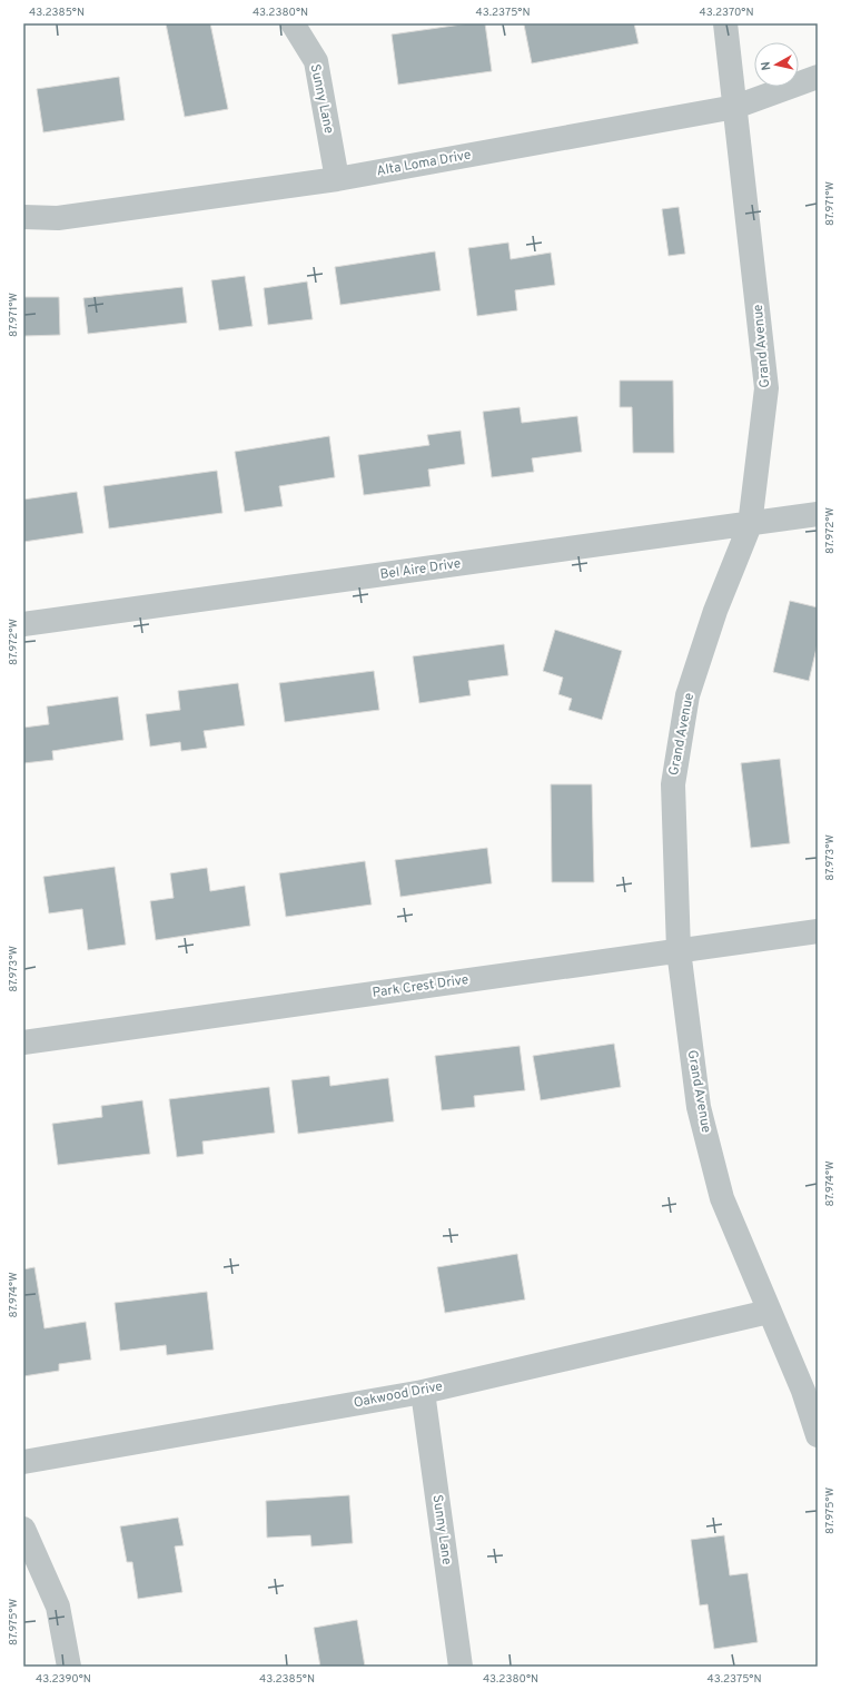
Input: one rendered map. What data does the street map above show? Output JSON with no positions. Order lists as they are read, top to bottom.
{
  "streets": {
    "street": [
      "Sunny Lane",
      "Alta Loma Drive",
      "Grand Avenue",
      "Bel Aire Drive",
      "Park Crest Drive",
      "Oakwood Drive"
    ]
  },
  "crossings": [
    ["Sunny Lane", "Alta Loma Drive"],
    ["Sunny Lane", "Oakwood Drive"],
    ["Alta Loma Drive", "Grand Avenue"],
    ["Grand Avenue", "Bel Aire Drive"],
    ["Grand Avenue", "Park Crest Drive"],
    ["Grand Avenue", "Oakwood Drive"]
  ],
  "north": "left",
  "coordinates": [
    "43.2385°N",
    "43.2380°N",
    "43.2375°N",
    "43.2370°N",
    "87.971°W",
    "87.972°W",
    "87.973°W",
    "87.974°W",
    "87.975°W",
    "43.2390°N"
  ]
}
